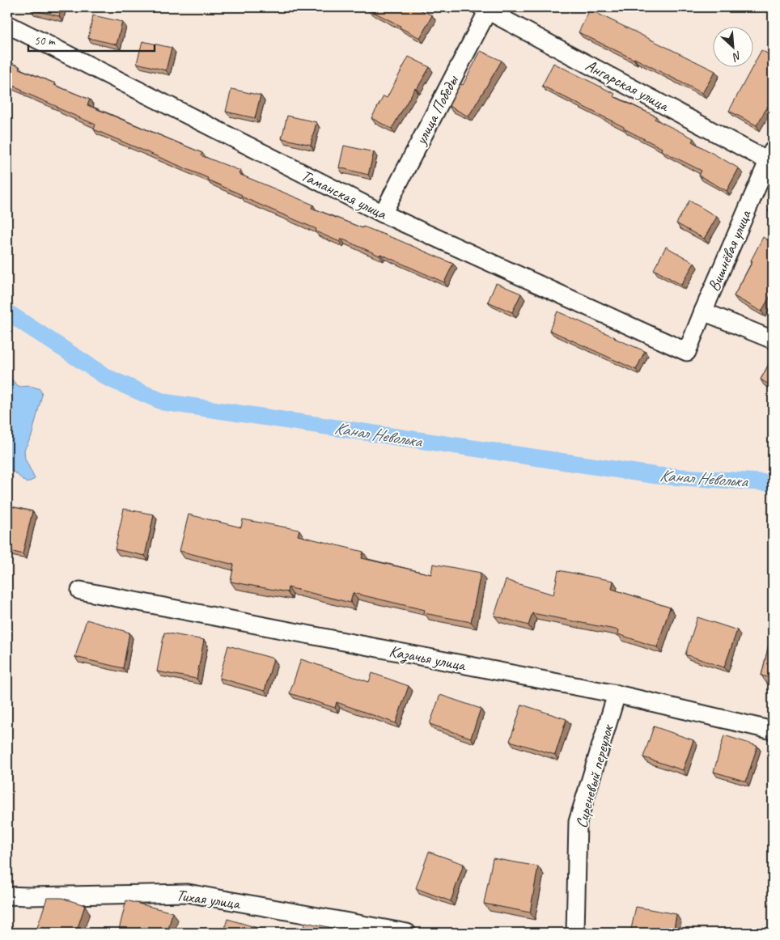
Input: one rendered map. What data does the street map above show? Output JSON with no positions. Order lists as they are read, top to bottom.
{
  "streets": {
    "street": [
      "Ангарская улица",
      "улица Победы",
      "Таманская улица",
      "Вишнёвая улица",
      "Казачья улица",
      "Сиреневый переулок",
      "Тихая улица"
    ]
  },
  "crossings": [
    ["Ангарская улица", "улица Победы"],
    ["Ангарская улица", "Вишнёвая улица"],
    ["улица Победы", "Таманская улица"],
    ["Таманская улица", "Вишнёвая улица"],
    ["Казачья улица", "Сиреневый переулок"]
  ],
  "water": ["Канал Неволька"],
  "scale_bar": "50 m",
  "north": "bottom right"
}
